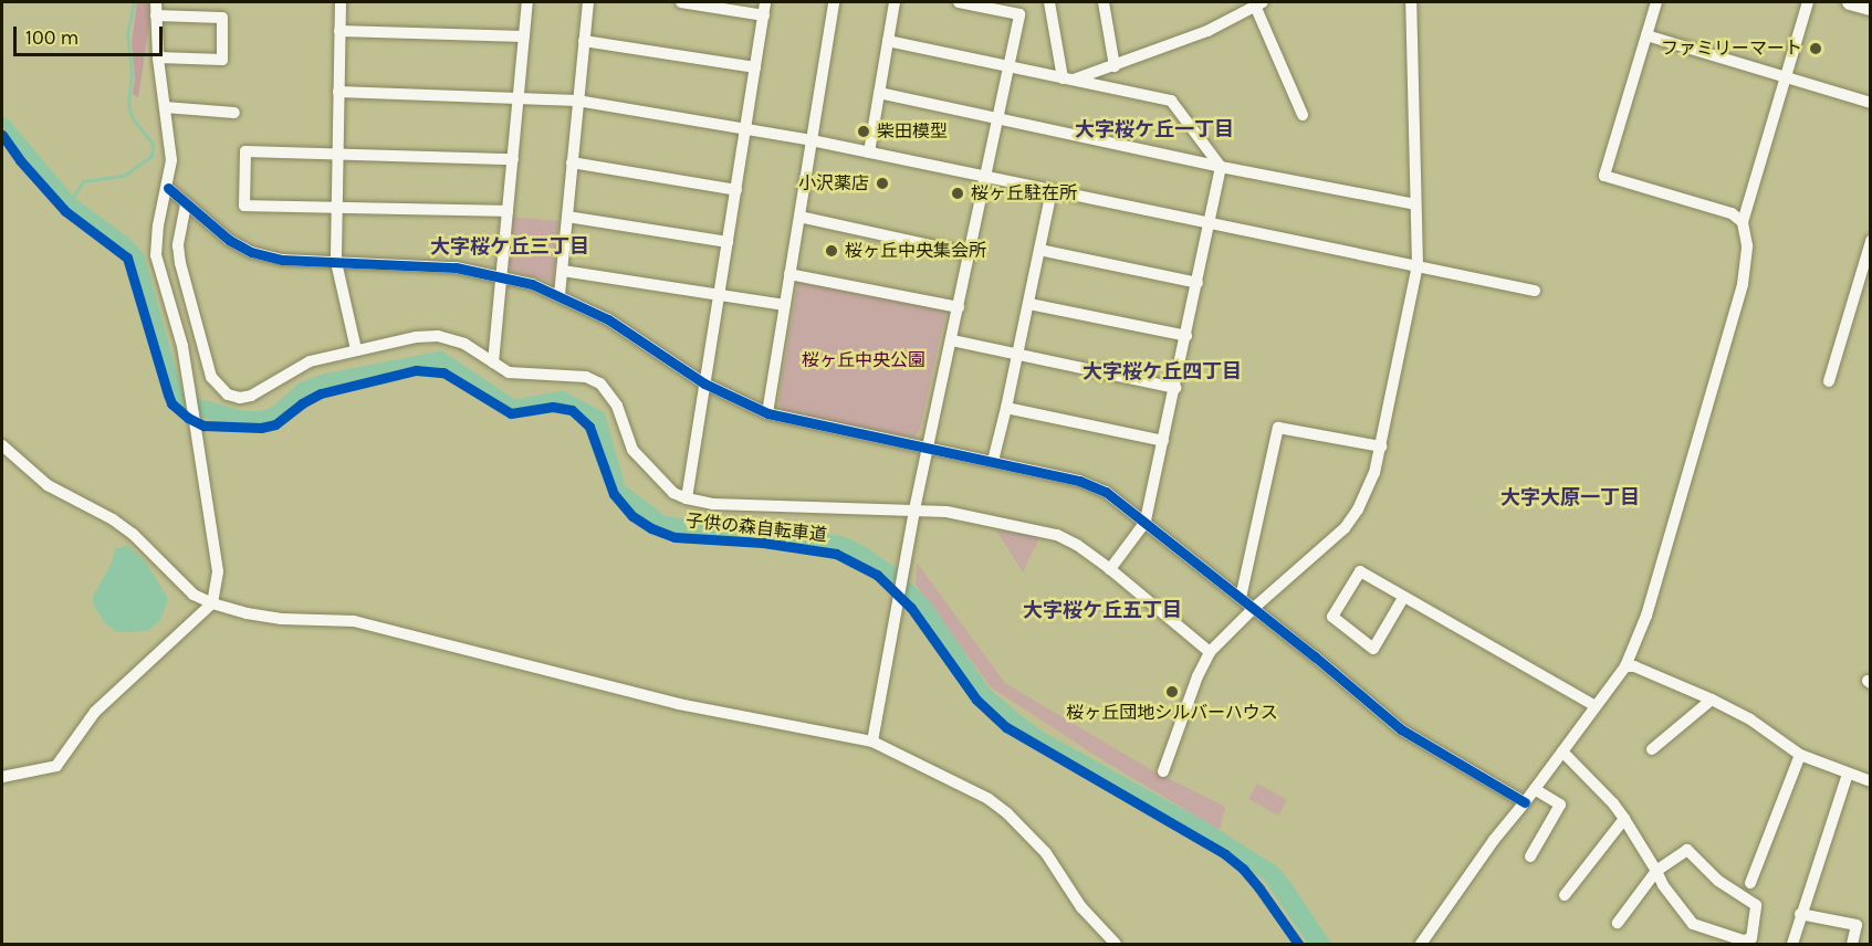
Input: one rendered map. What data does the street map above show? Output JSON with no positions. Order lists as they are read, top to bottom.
{
  "streets": {
    "cycle path": ["子供の森自転車道"]
  },
  "districts": [
    "大字桜ケ丘一丁目",
    "大字桜ケ丘三丁目",
    "大字桜ケ丘四丁目",
    "大字大原一丁目",
    "大字桜ケ丘五丁目"
  ],
  "parks": ["桜ヶ丘中央公園"],
  "places": [
    "ファミリーマート",
    "柴田模型",
    "小沢薬店",
    "桜ヶ丘駐在所",
    "桜ヶ丘中央集会所",
    "桜ヶ丘団地シルバーハウス"
  ],
  "scale_bar": "100 m"
}
